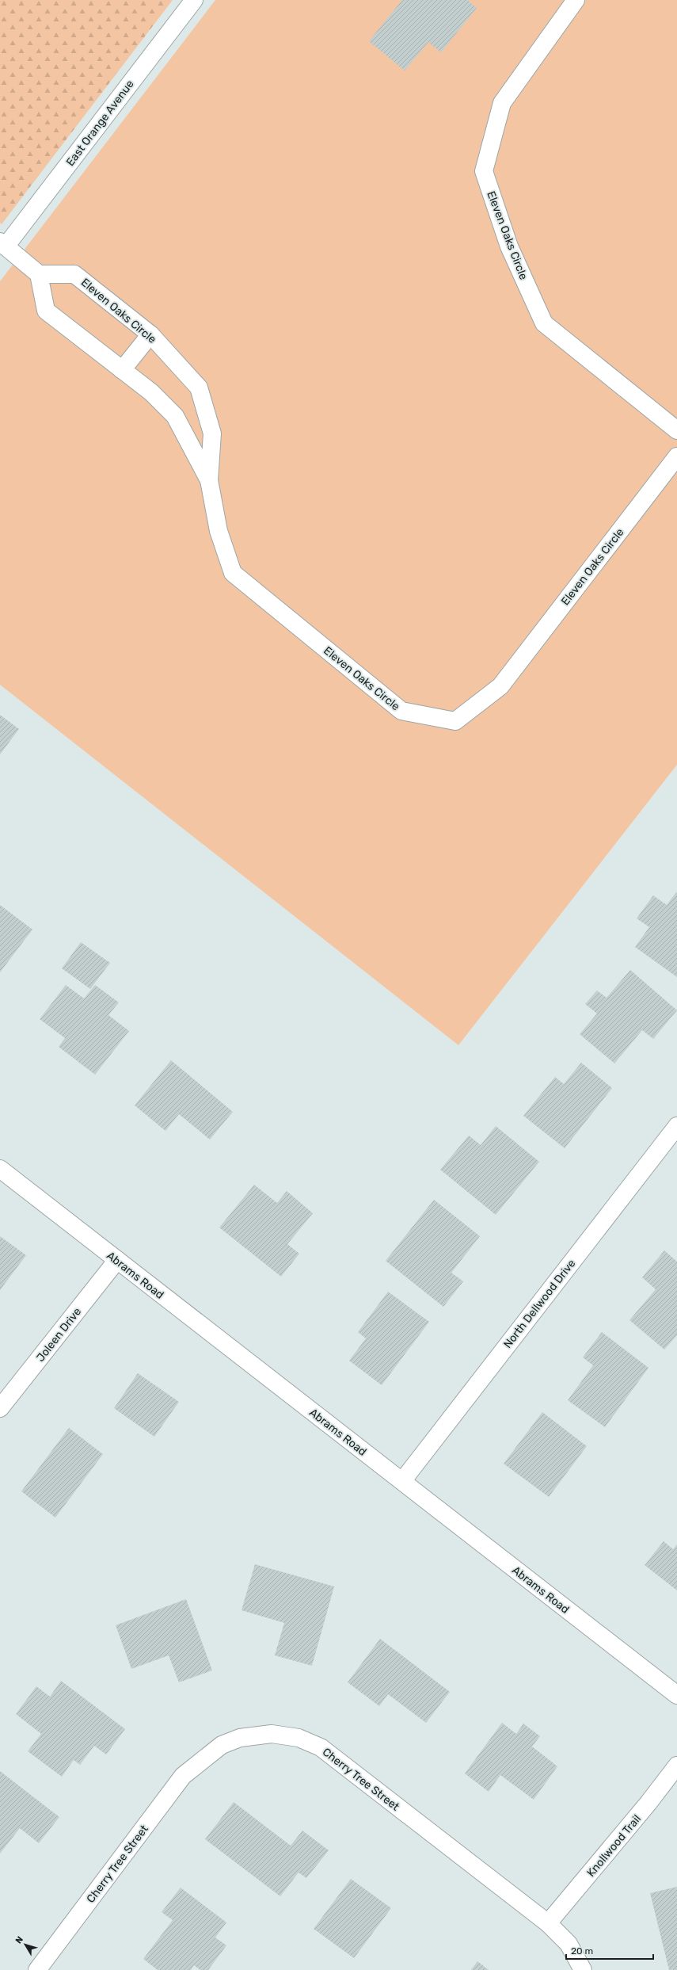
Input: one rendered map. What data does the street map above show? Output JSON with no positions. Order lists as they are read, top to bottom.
{
  "streets": {
    "street": [
      "East Orange Avenue",
      "Eleven Oaks Circle",
      "Abrams Road",
      "North Dellwood Drive",
      "Joleen Drive",
      "Cherry Tree Street",
      "Knollwood Trail"
    ]
  },
  "crossings": [
    ["Abrams Road", "North Dellwood Drive"],
    ["Abrams Road", "Joleen Drive"],
    ["Cherry Tree Street", "Knollwood Trail"]
  ],
  "scale_bar": "20 m",
  "north": "top left"
}
